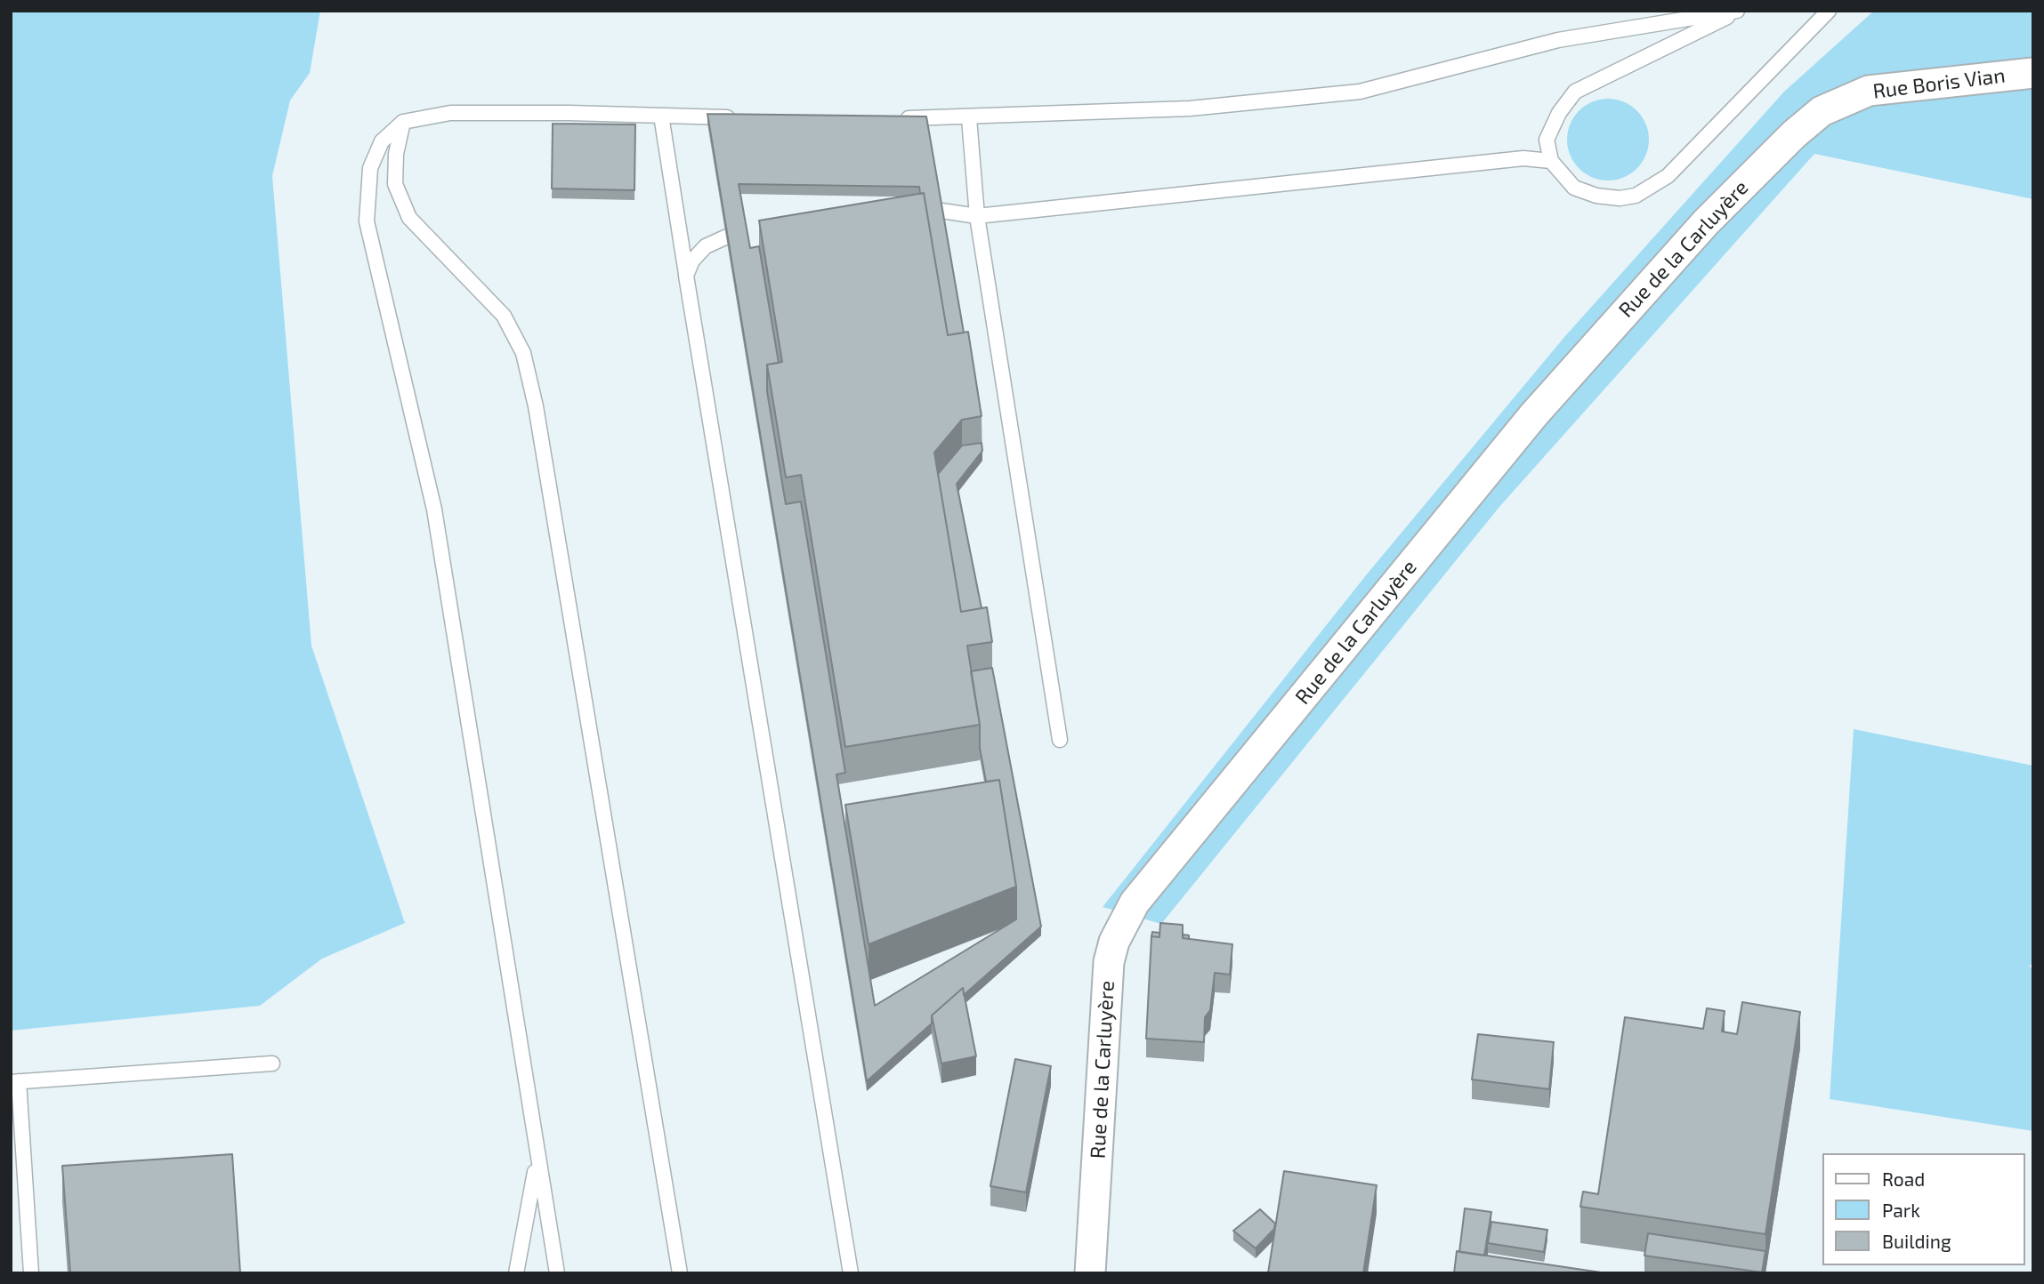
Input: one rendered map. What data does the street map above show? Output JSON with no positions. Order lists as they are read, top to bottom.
{
  "streets": {
    "street": ["Rue Boris Vian", "Rue de la Carluyère"]
  },
  "crossings": [
    ["Rue Boris Vian", "Rue de la Carluyère"]
  ],
  "legend": ["Road", "Park", "Building"]
}
